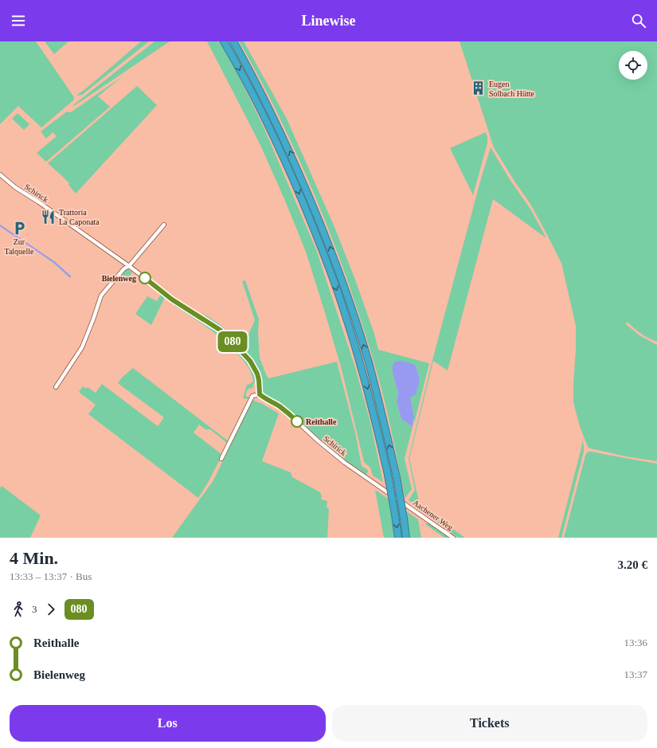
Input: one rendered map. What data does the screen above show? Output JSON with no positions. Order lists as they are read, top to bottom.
{
  "streets": {
    "street": ["Schirick", "Aachener Weg"]
  },
  "crossings": [
    ["Schirick", "Aachener Weg"]
  ],
  "places": {
    "building": ["Eugen Solbach Hütte"],
    "restaurant": ["Trattoria La Caponata"],
    "parking": ["Zur Talquelle"],
    "other": ["Bielenweg", "Reithalle"]
  },
  "lines": ["bus line 080"],
  "page": {
    "header": "Linewise",
    "on_map": "080",
    "heading": ["4 Min.", "13:33 – 13:37 · Bus", "3.20 €"],
    "legs": ["3", "080"],
    "list": [
      {
        "name": "Reithalle",
        "value": "13:36"
      },
      {
        "name": "Bielenweg",
        "value": "13:37"
      }
    ],
    "buttons": ["Los", "Tickets"]
  }
}
